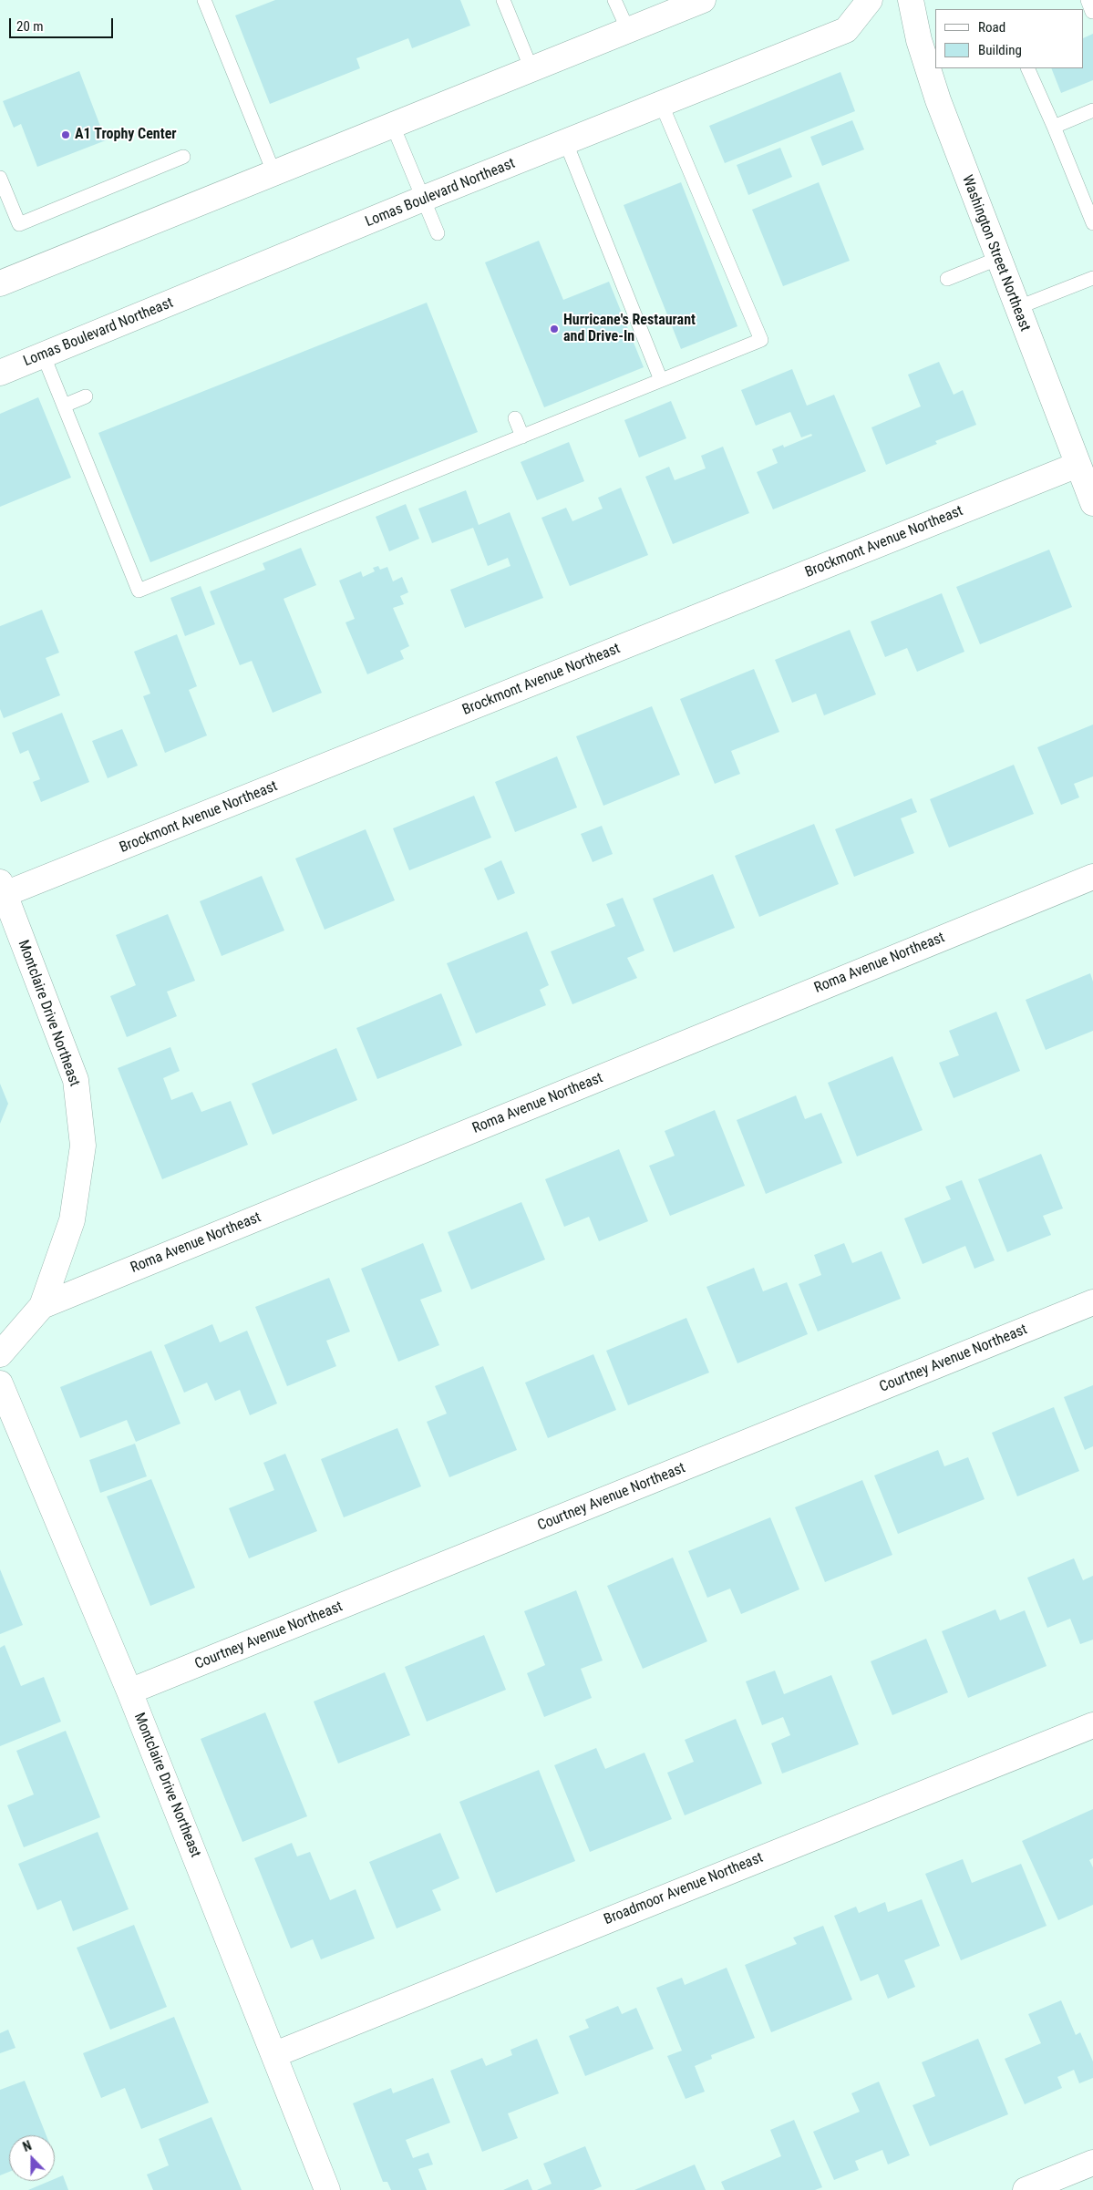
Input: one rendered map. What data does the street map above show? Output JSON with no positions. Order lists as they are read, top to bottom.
{
  "streets": {
    "street": [
      "Lomas Boulevard Northeast",
      "Washington Street Northeast",
      "Brockmont Avenue Northeast",
      "Roma Avenue Northeast",
      "Montclaire Drive Northeast",
      "Courtney Avenue Northeast",
      "Broadmoor Avenue Northeast"
    ]
  },
  "crossings": [
    ["Washington Street Northeast", "Brockmont Avenue Northeast"],
    ["Brockmont Avenue Northeast", "Montclaire Drive Northeast"],
    ["Roma Avenue Northeast", "Montclaire Drive Northeast"],
    ["Montclaire Drive Northeast", "Courtney Avenue Northeast"],
    ["Montclaire Drive Northeast", "Broadmoor Avenue Northeast"]
  ],
  "places": ["A1 Trophy Center", "Hurricane's Restaurant and Drive-In"],
  "legend": ["Road", "Building"],
  "scale_bar": "20 m",
  "north": "top"
}
